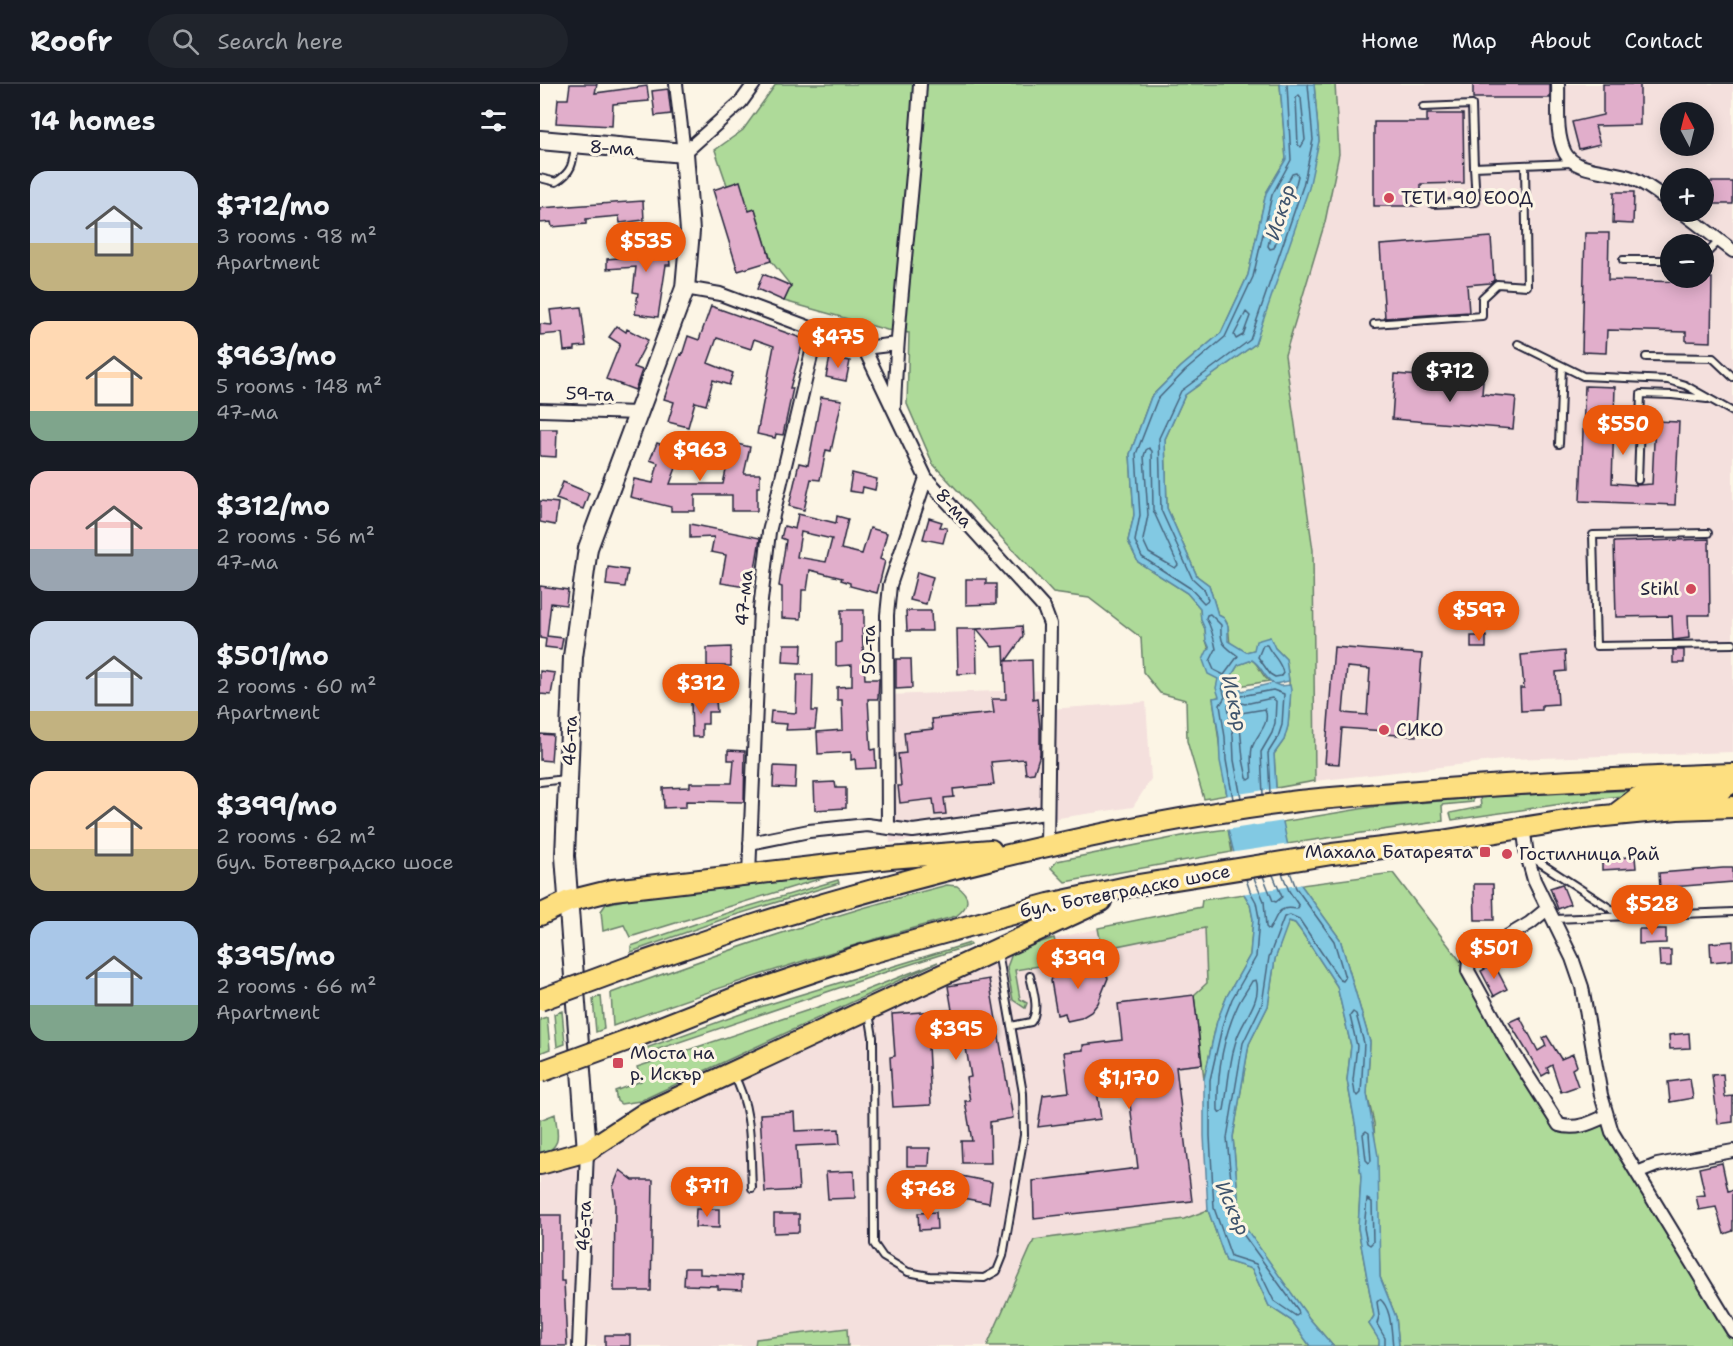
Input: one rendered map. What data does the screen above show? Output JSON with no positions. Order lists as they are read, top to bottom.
{
  "streets": {
    "main road": ["бул. Ботевградско шосе"],
    "street": [
      "8-ма",
      "59-та",
      "47-ма",
      "50-та",
      "46-та"
    ]
  },
  "crossings": [
    ["8-ма", "50-та"],
    ["8-ма", "46-та"],
    ["59-та", "46-та"]
  ],
  "water": ["Искър"],
  "places": {
    "other": [
      "ТЕТИ 90 ЕООД",
      "Stihl",
      "СИКО",
      "Гостилница Рай"
    ],
    "transit": ["Махала Батареята", "Моста на р. Искър"]
  },
  "north": "top",
  "page": {
    "header": "Roofr",
    "search": "Search here",
    "nav": [
      "Home",
      "Map",
      "About",
      "Contact"
    ],
    "heading": "14 homes",
    "map_buttons": ["+", "−"],
    "list": [
      {
        "name": "$712/mo",
        "note": "3 rooms · 98 m² · Apartment"
      },
      {
        "name": "$963/mo",
        "note": "5 rooms · 148 m² · 47-ма"
      },
      {
        "name": "$312/mo",
        "note": "2 rooms · 56 m² · 47-ма"
      },
      {
        "name": "$501/mo",
        "note": "2 rooms · 60 m² · Apartment"
      },
      {
        "name": "$399/mo",
        "note": "2 rooms · 62 m² · бул. Ботевградско шосе"
      },
      {
        "name": "$395/mo",
        "note": "2 rooms · 66 m² · Apartment"
      }
    ],
    "price": [
      "$535",
      "$475",
      "$712",
      "$550",
      "$963",
      "$597",
      "$312",
      "$528",
      "$501",
      "$399",
      "$395",
      "$1,170",
      "$711",
      "$768"
    ]
  }
}
